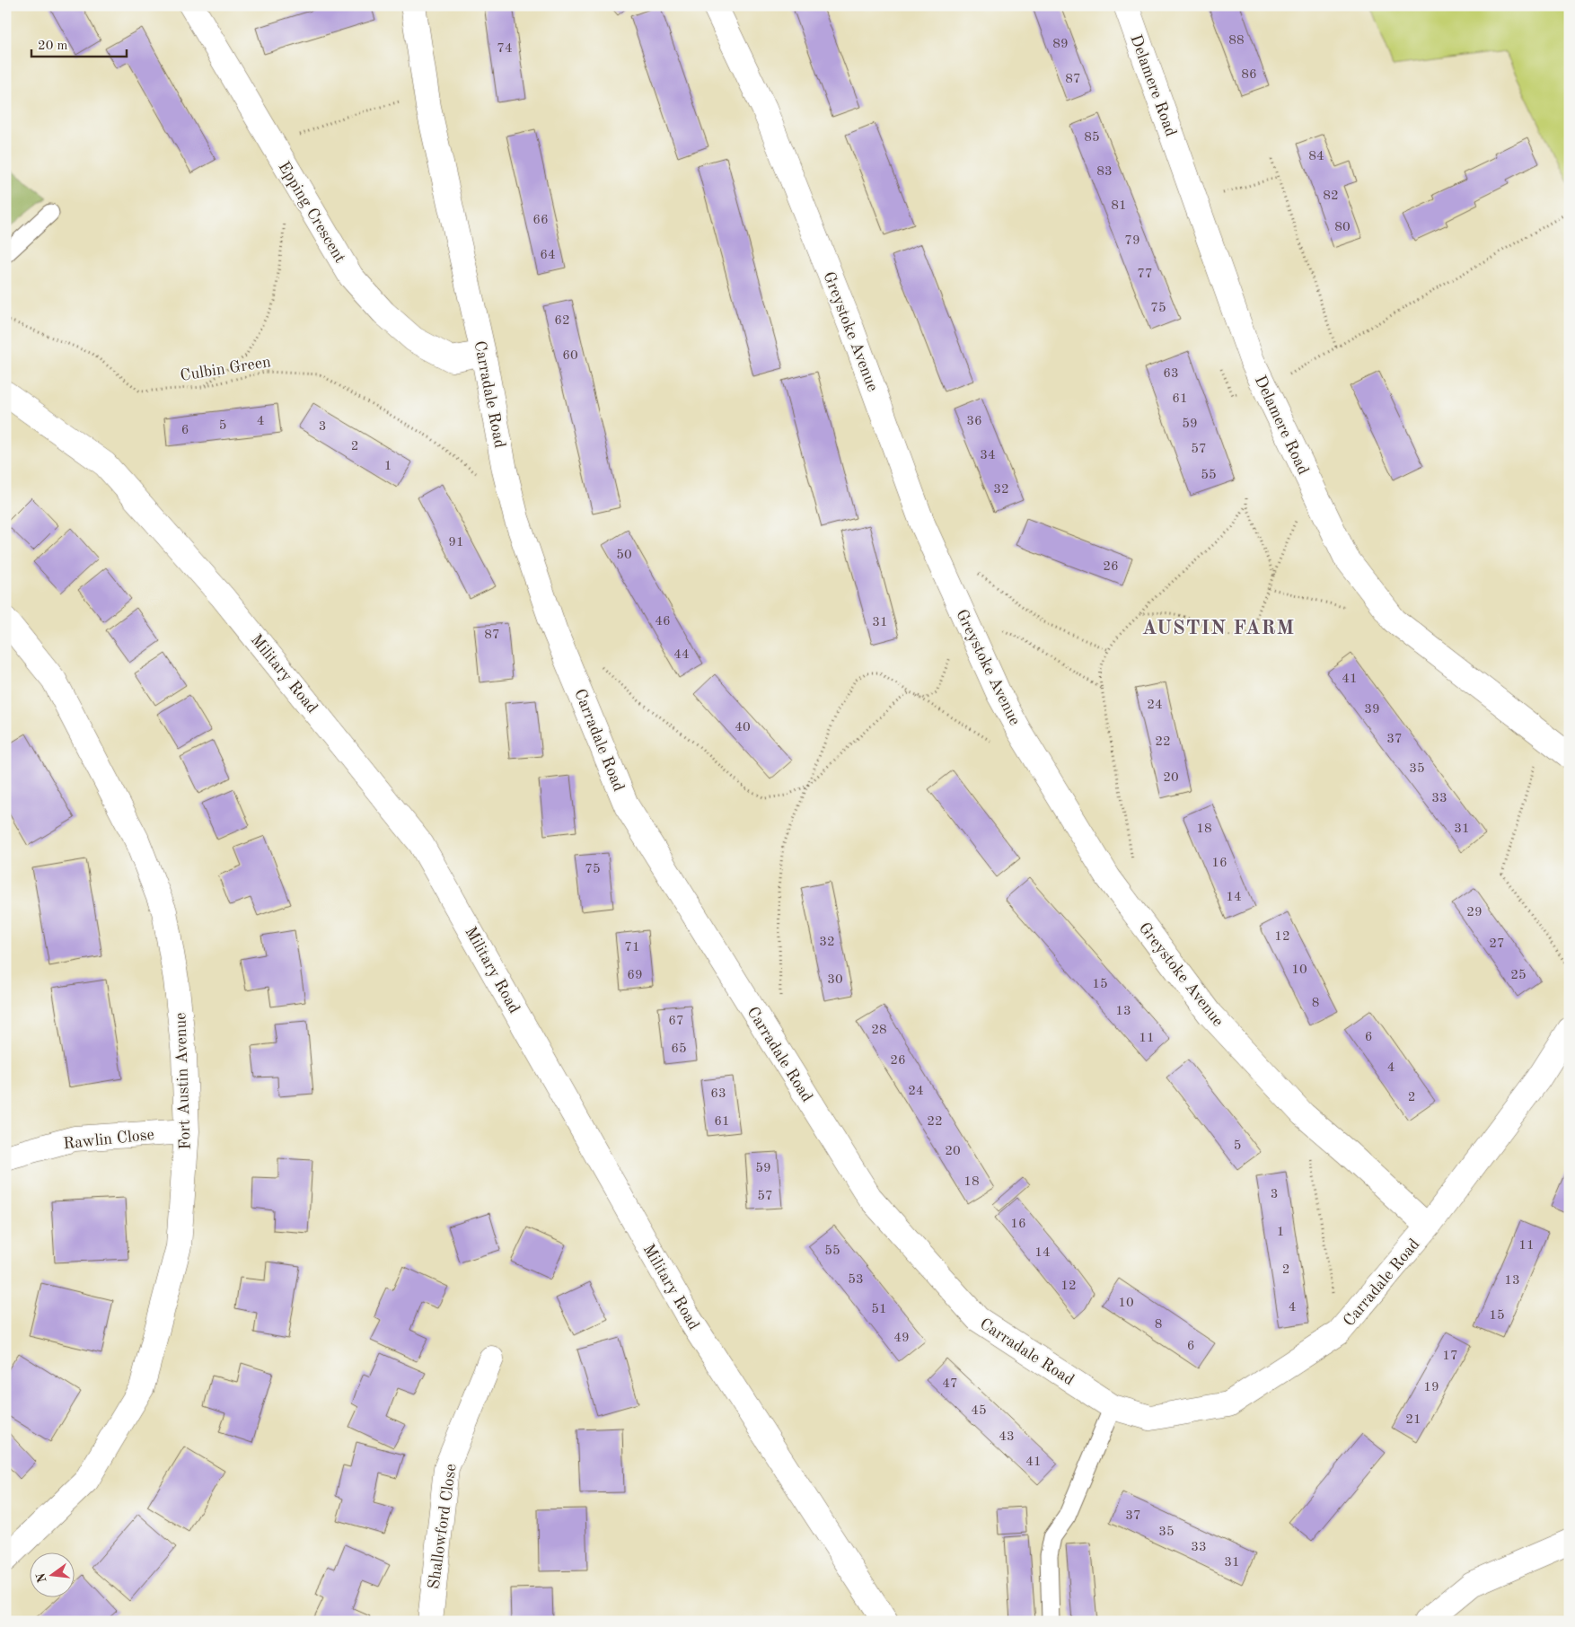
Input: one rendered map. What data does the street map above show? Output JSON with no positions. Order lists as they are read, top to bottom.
{
  "streets": {
    "street": [
      "Delamere Road",
      "Epping Crescent",
      "Greystoke Avenue",
      "Carradale Road",
      "Military Road",
      "Fort Austin Avenue",
      "Rawlin Close",
      "Shallowford Close"
    ],
    "path": ["Culbin Green"]
  },
  "crossings": [
    ["Epping Crescent", "Carradale Road"],
    ["Greystoke Avenue", "Carradale Road"],
    ["Culbin Green", "Carradale Road"],
    ["Fort Austin Avenue", "Rawlin Close"]
  ],
  "districts": ["AUSTIN FARM"],
  "house_numbers": [
    "88",
    "89",
    "74",
    "86",
    "87",
    "85",
    "84",
    "83",
    "82",
    "81",
    "66",
    "80",
    "79",
    "64",
    "77",
    "75",
    "62",
    "60",
    "63",
    "61",
    "4",
    "36",
    "59",
    "5",
    "3",
    "6",
    "2",
    "57",
    "34",
    "1",
    "55",
    "32",
    "91",
    "50",
    "26",
    "46",
    "31",
    "87",
    "44",
    "41",
    "24",
    "39",
    "40",
    "37",
    "22",
    "35",
    "20",
    "33",
    "18",
    "31",
    "16",
    "75",
    "14",
    "29",
    "12",
    "32",
    "27",
    "71",
    "10",
    "69",
    "25",
    "30",
    "15",
    "8",
    "13",
    "67",
    "28",
    "6",
    "11",
    "65",
    "26",
    "4",
    "24",
    "63",
    "2",
    "61",
    "22",
    "5",
    "20",
    "59",
    "18",
    "3",
    "57",
    "16",
    "1",
    "11",
    "55",
    "14",
    "2",
    "53",
    "13",
    "12",
    "10",
    "4",
    "51",
    "15",
    "8",
    "49",
    "6",
    "17",
    "47",
    "19",
    "45",
    "21",
    "43",
    "41",
    "37",
    "35",
    "33",
    "31"
  ],
  "scale_bar": "20 m",
  "north": "left"
}
